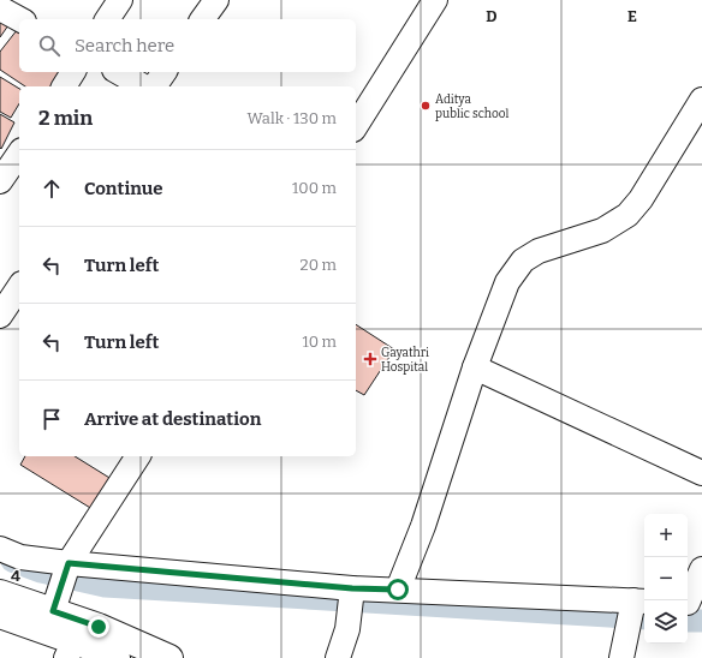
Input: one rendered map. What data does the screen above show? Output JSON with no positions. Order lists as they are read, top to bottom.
{
  "places": {
    "other": ["Aditya public school"],
    "health": ["Gayathri Hospital"]
  },
  "page": {
    "search": "Search here",
    "heading": ["2 min", "Walk · 130 m"],
    "list": [
      ["Continue", "100 m"],
      ["Turn left", "20 m"],
      ["Turn left", "10 m"],
      "Arrive at destination"
    ],
    "map_buttons": ["+", "−"]
  },
  "grid": {
    "columns": ["D", "E"],
    "rows": ["4"]
  }
}
